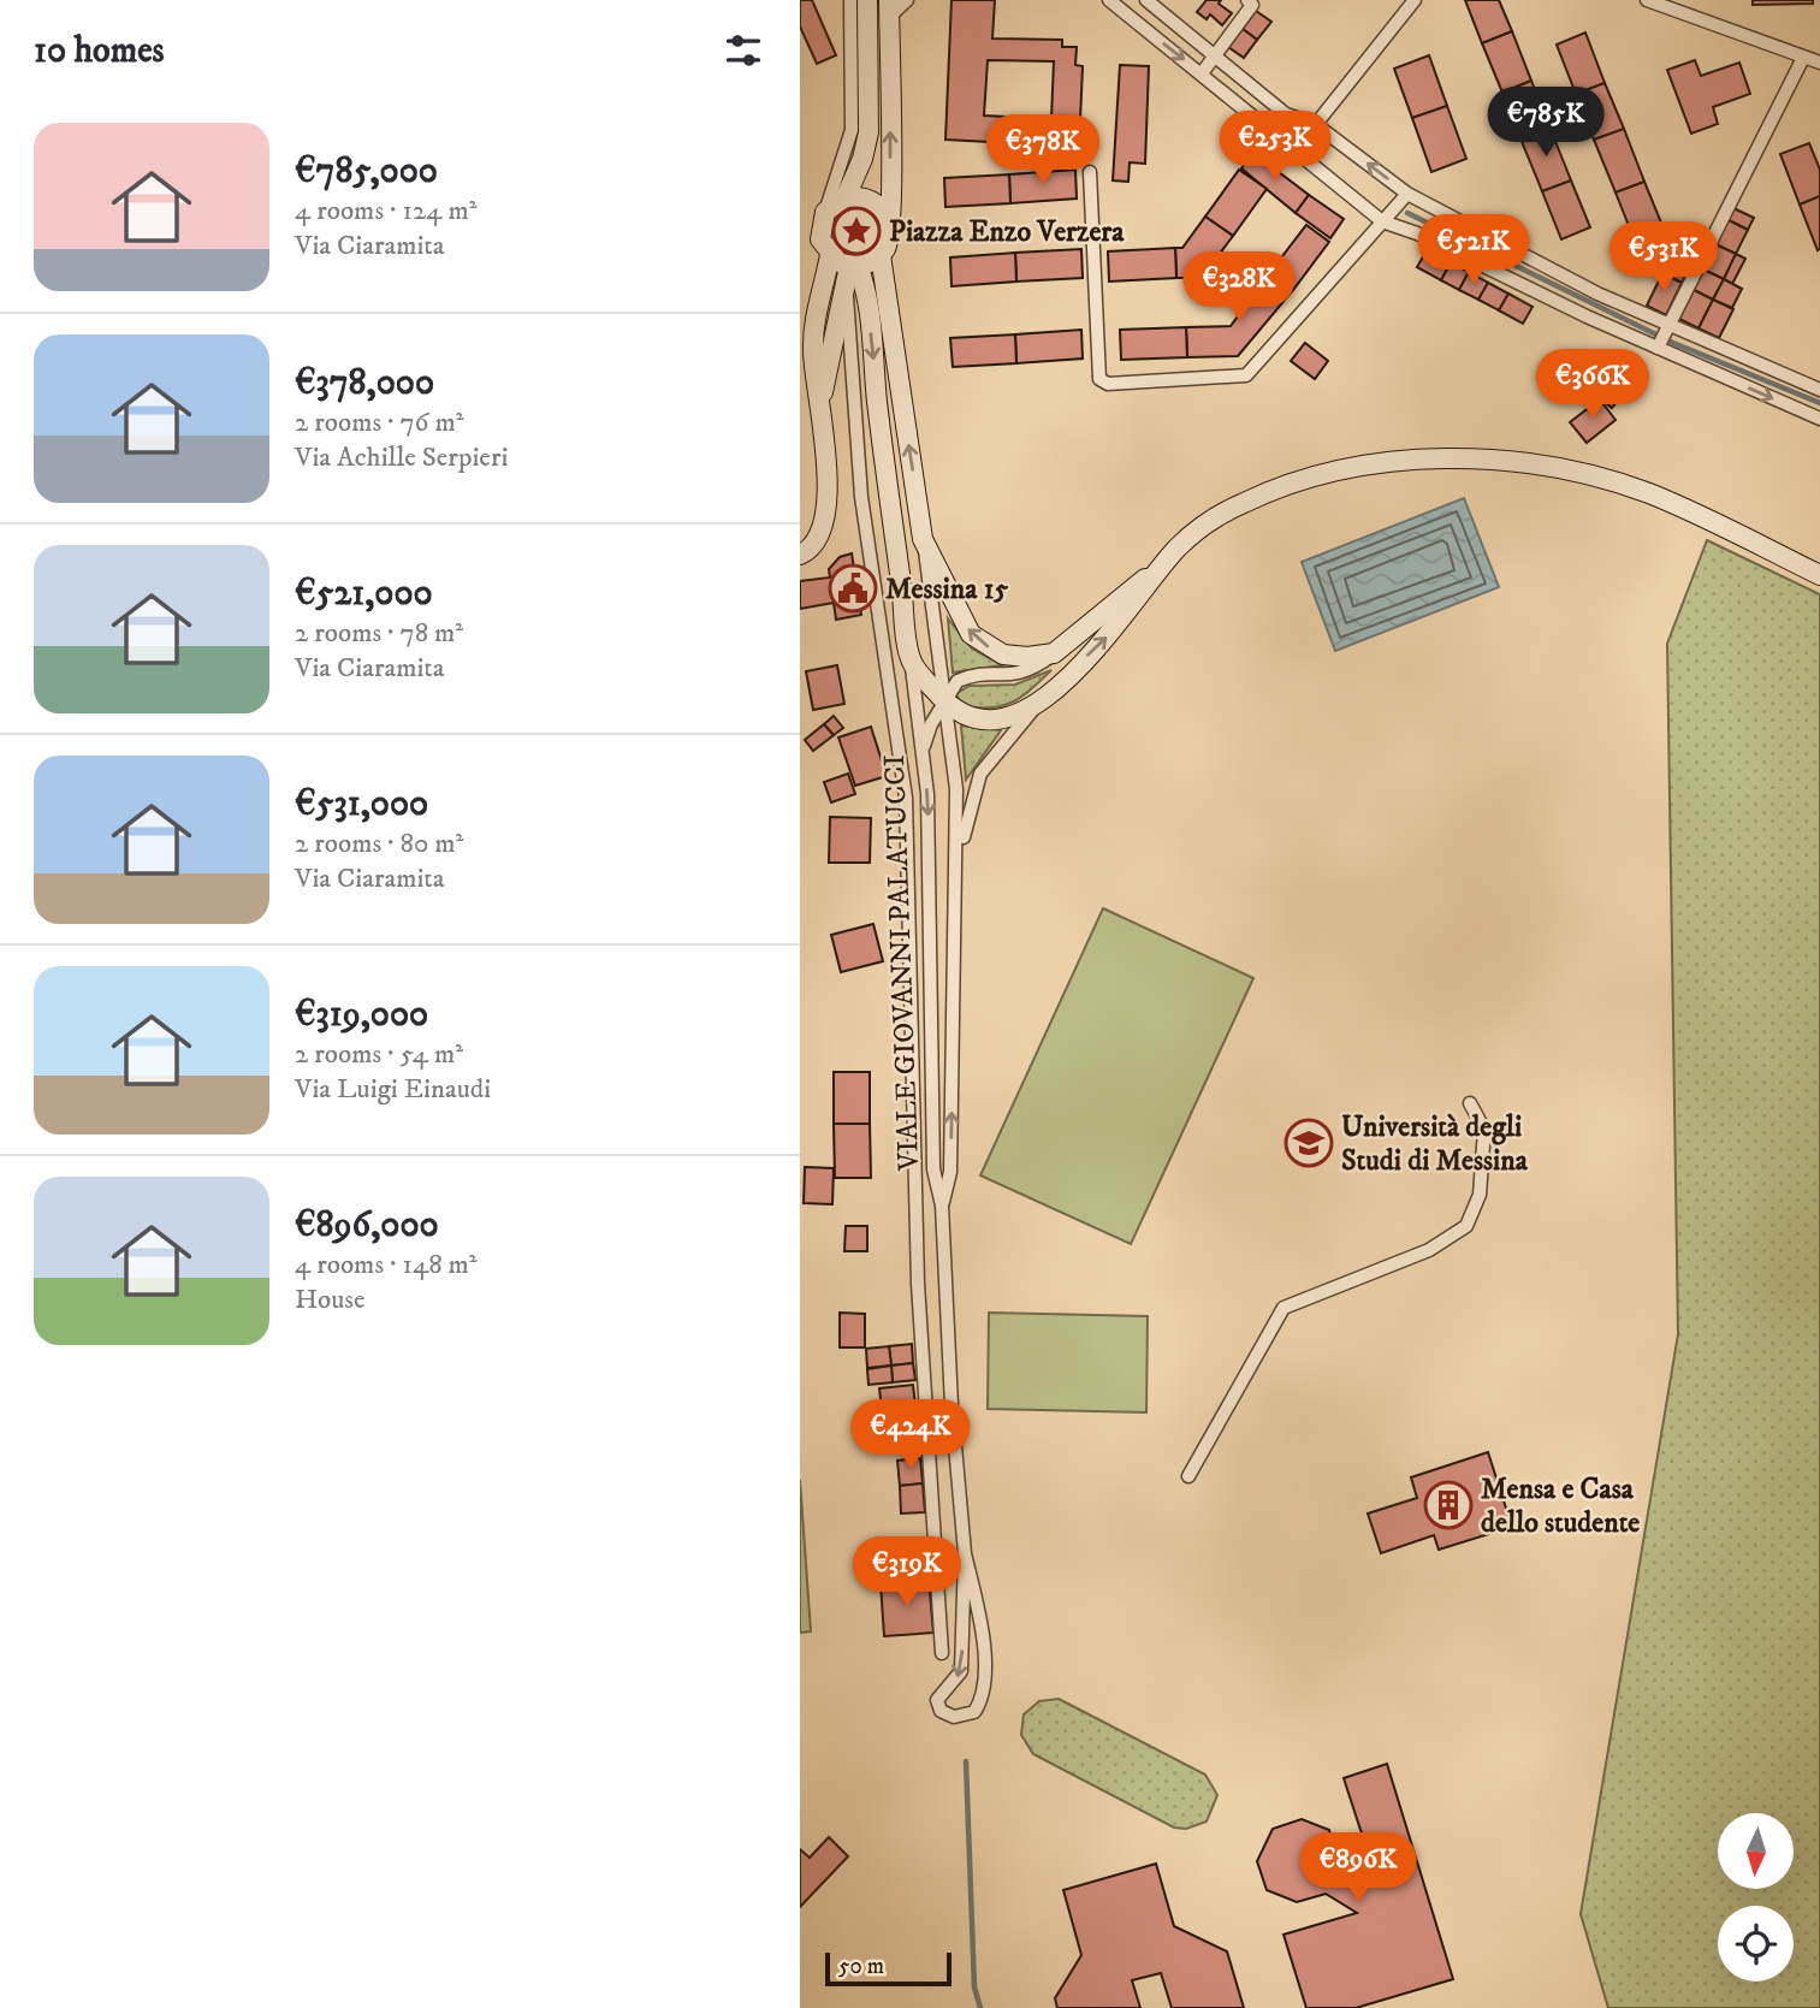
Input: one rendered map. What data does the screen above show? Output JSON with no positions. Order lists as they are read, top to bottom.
{
  "streets": {
    "main road": ["VIALE GIOVANNI PALATUCCI"]
  },
  "places": {
    "place": ["Piazza Enzo Verzera"],
    "public building": ["Messina 15"],
    "school or university": ["Università degli Studi di Messina"],
    "building": ["Mensa e Casa dello studente"]
  },
  "scale_bar": "50 m",
  "north": "bottom",
  "page": {
    "heading": "10 homes",
    "price": [
      "€785K",
      "€253K",
      "€378K",
      "€521K",
      "€531K",
      "€328K",
      "€366K",
      "€424K",
      "€319K",
      "€896K"
    ],
    "list": [
      {
        "name": "€785,000",
        "note": "4 rooms · 124 m² · Via Ciaramita"
      },
      {
        "name": "€378,000",
        "note": "2 rooms · 76 m² · Via Achille Serpieri"
      },
      {
        "name": "€521,000",
        "note": "2 rooms · 78 m² · Via Ciaramita"
      },
      {
        "name": "€531,000",
        "note": "2 rooms · 80 m² · Via Ciaramita"
      },
      {
        "name": "€319,000",
        "note": "2 rooms · 54 m² · Via Luigi Einaudi"
      },
      {
        "name": "€896,000",
        "note": "4 rooms · 148 m² · House"
      }
    ],
    "scale": "50 m"
  }
}
